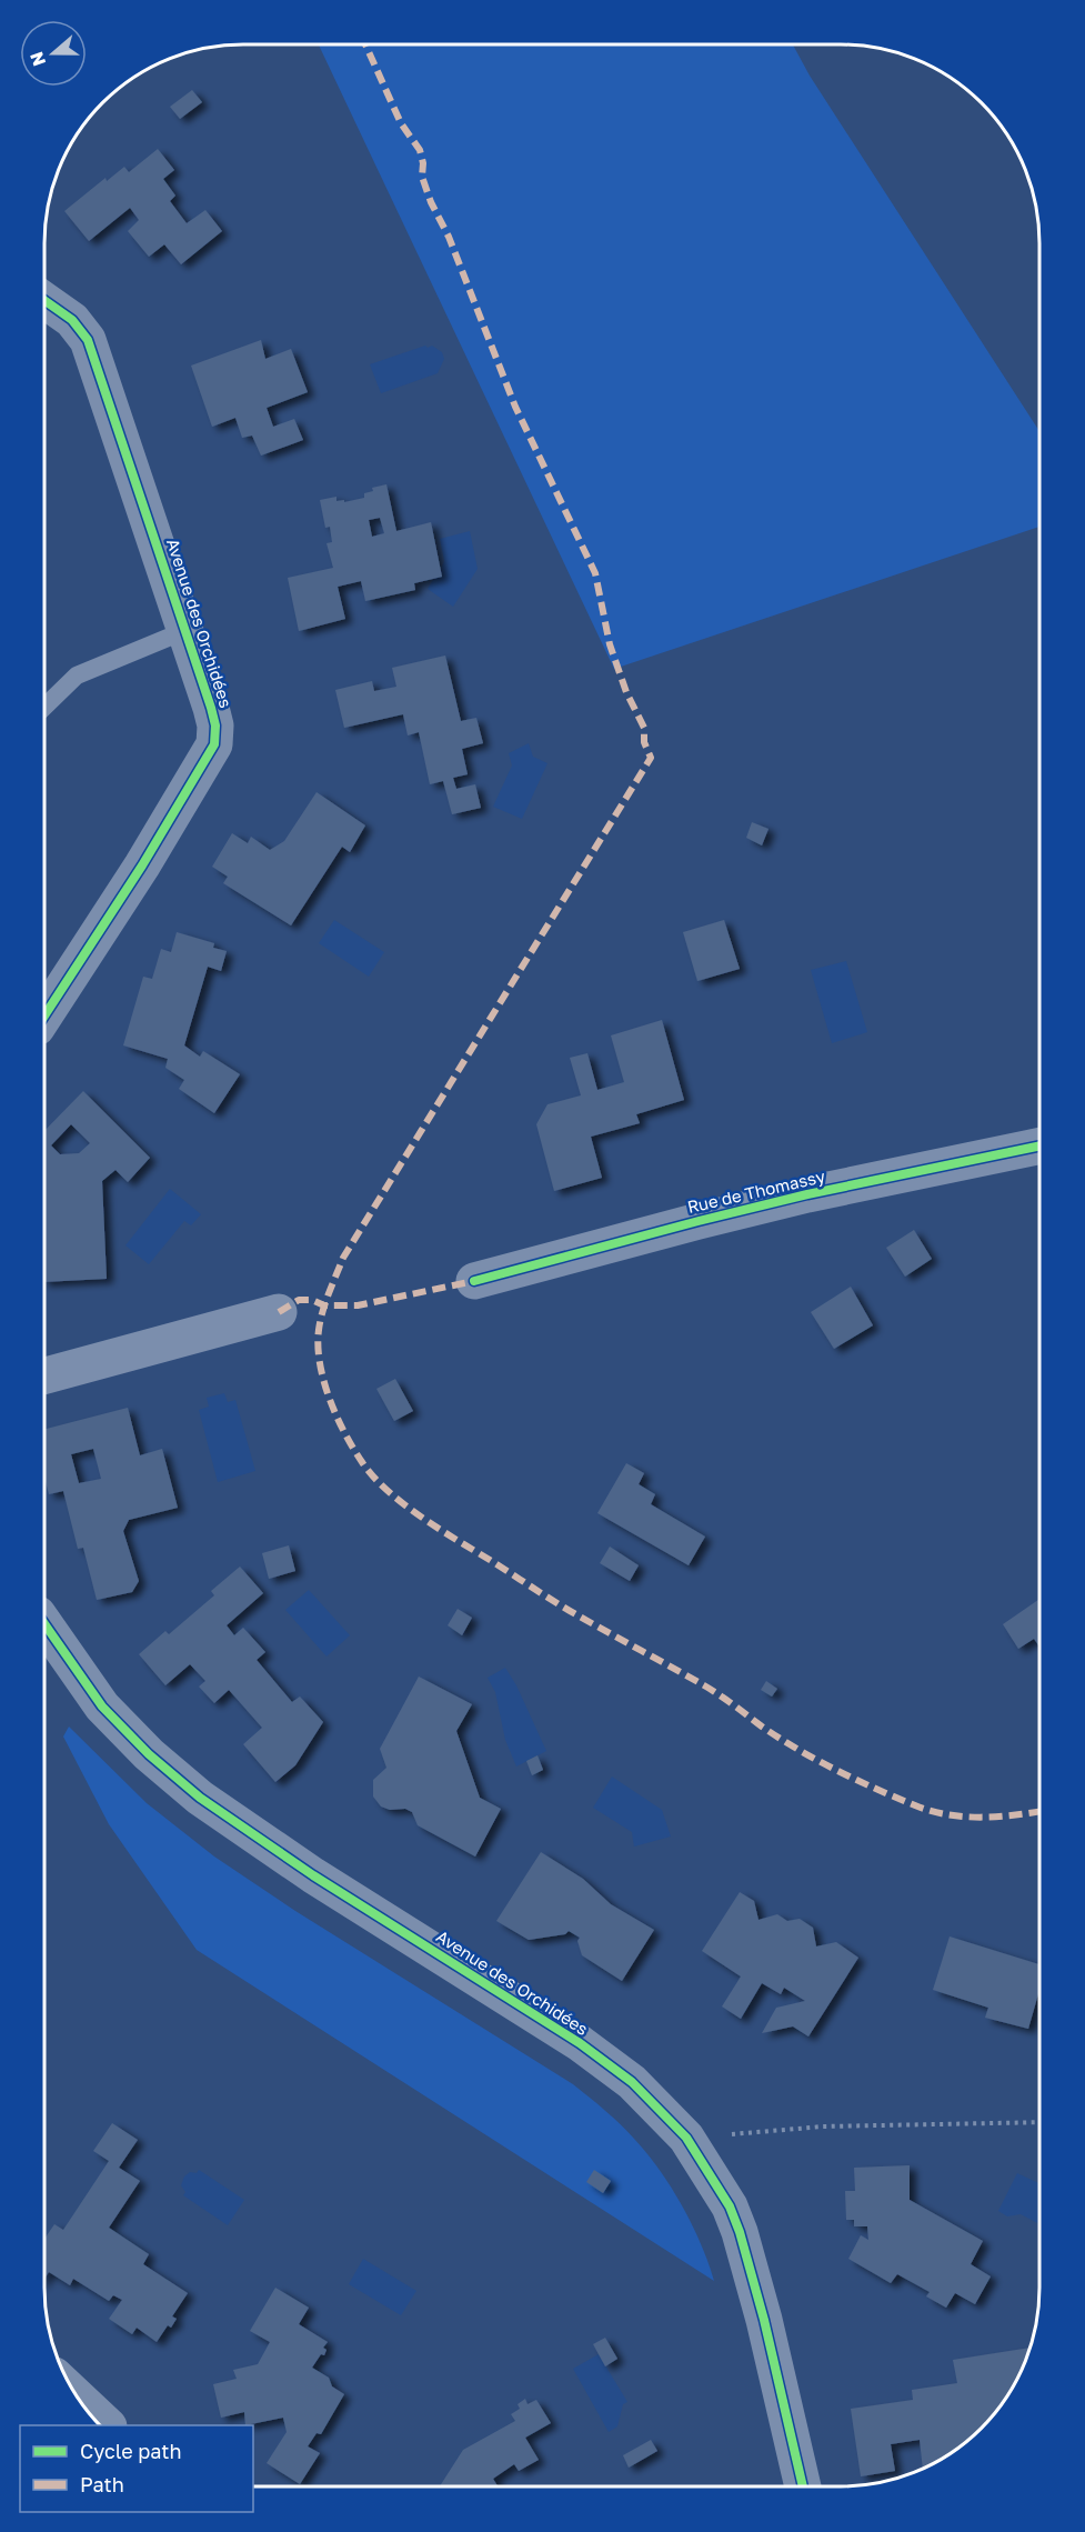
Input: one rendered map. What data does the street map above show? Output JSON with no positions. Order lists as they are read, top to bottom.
{
  "streets": {
    "street": ["Avenue des Orchidées", "Rue de Thomassy"]
  },
  "legend": ["Cycle path", "Path"],
  "north": "left"
}
